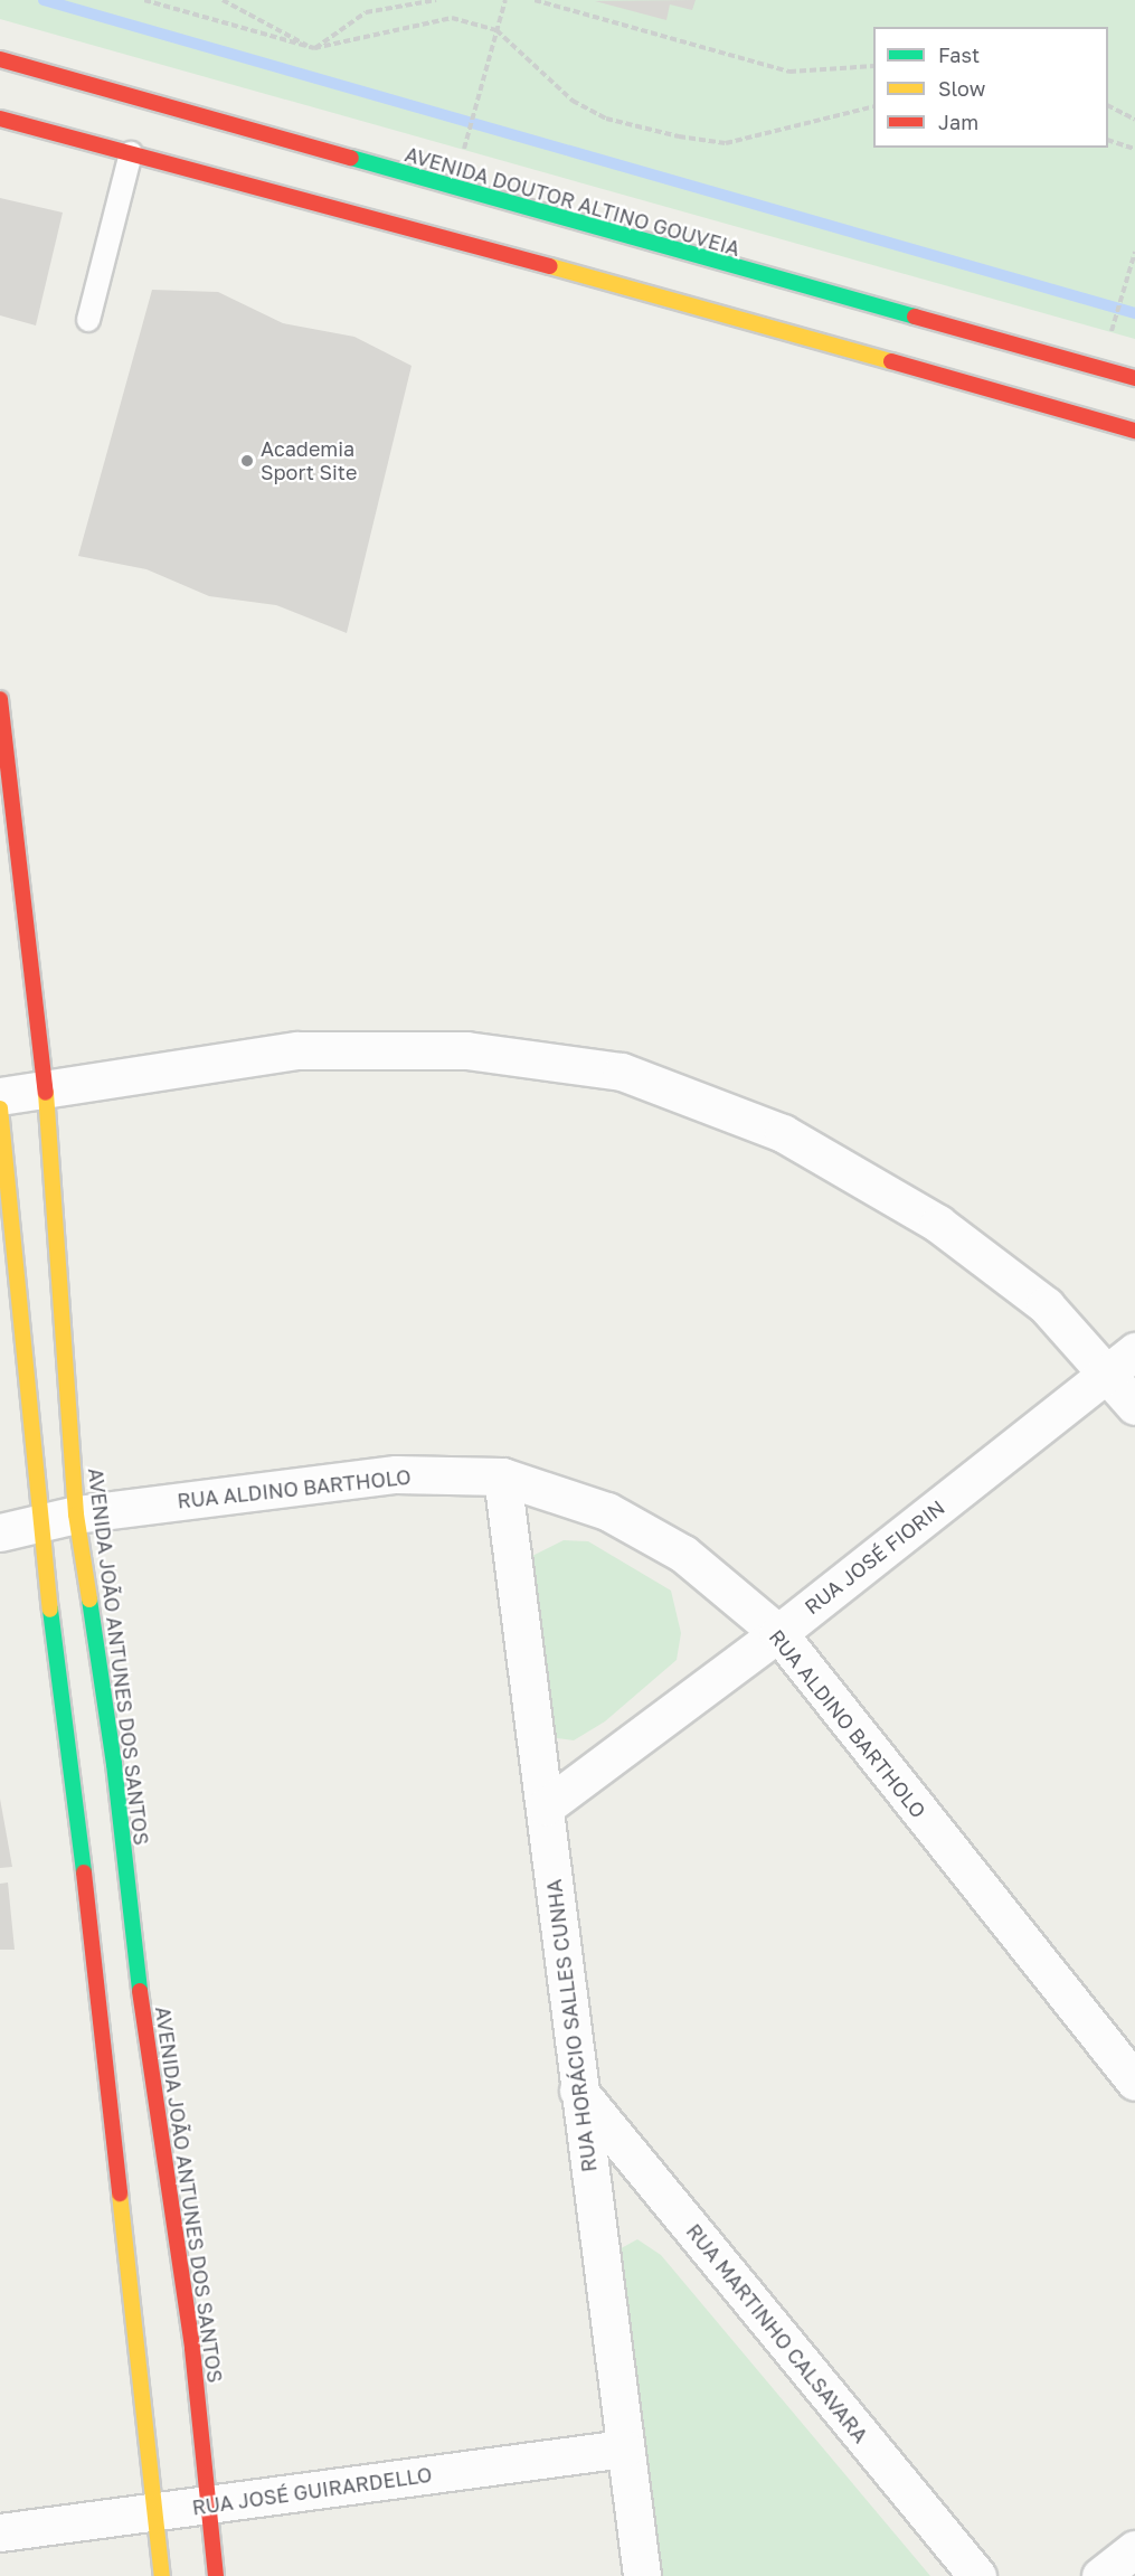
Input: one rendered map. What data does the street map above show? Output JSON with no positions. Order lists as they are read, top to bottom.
{
  "streets": {
    "main road": ["AVENIDA DOUTOR ALTINO GOUVEIA", "AVENIDA JOÃO ANTUNES DOS SANTOS"],
    "street": [
      "RUA ALDINO BARTHOLO",
      "RUA JOSÉ FIORIN",
      "RUA HORÁCIO SALLES CUNHA",
      "RUA MARTINHO CALSAVARA",
      "RUA JOSÉ GUIRARDELLO"
    ]
  },
  "crossings": [
    ["RUA ALDINO BARTHOLO", "RUA JOSÉ FIORIN"],
    ["RUA ALDINO BARTHOLO", "AVENIDA JOÃO ANTUNES DOS SANTOS"],
    ["RUA ALDINO BARTHOLO", "RUA HORÁCIO SALLES CUNHA"],
    ["RUA JOSÉ FIORIN", "RUA HORÁCIO SALLES CUNHA"],
    ["AVENIDA JOÃO ANTUNES DOS SANTOS", "RUA JOSÉ GUIRARDELLO"],
    ["RUA HORÁCIO SALLES CUNHA", "RUA MARTINHO CALSAVARA"],
    ["RUA HORÁCIO SALLES CUNHA", "RUA JOSÉ GUIRARDELLO"]
  ],
  "places": ["Academia Sport Site"],
  "legend": ["Fast", "Slow", "Jam"]
}
